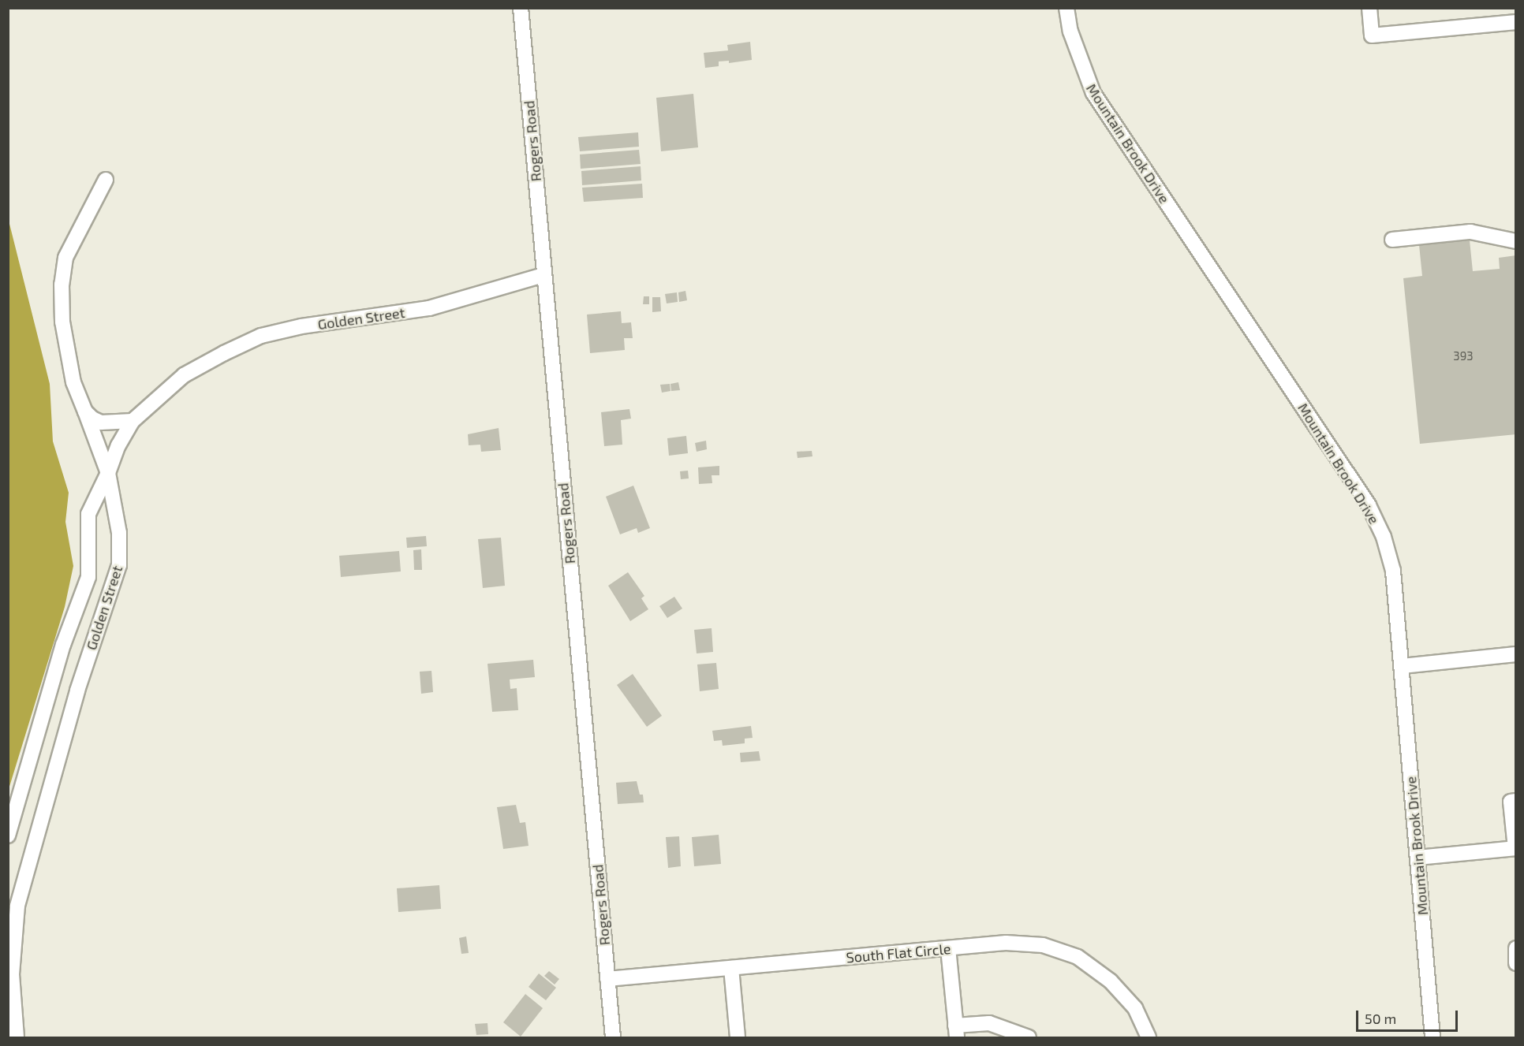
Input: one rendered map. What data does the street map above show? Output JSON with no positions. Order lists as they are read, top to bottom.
{
  "streets": {
    "street": [
      "Rogers Road",
      "Mountain Brook Drive",
      "Golden Street",
      "South Flat Circle"
    ]
  },
  "crossings": [
    ["Rogers Road", "Golden Street"],
    ["Rogers Road", "South Flat Circle"]
  ],
  "house_numbers": ["393"],
  "scale_bar": "50 m"
}
